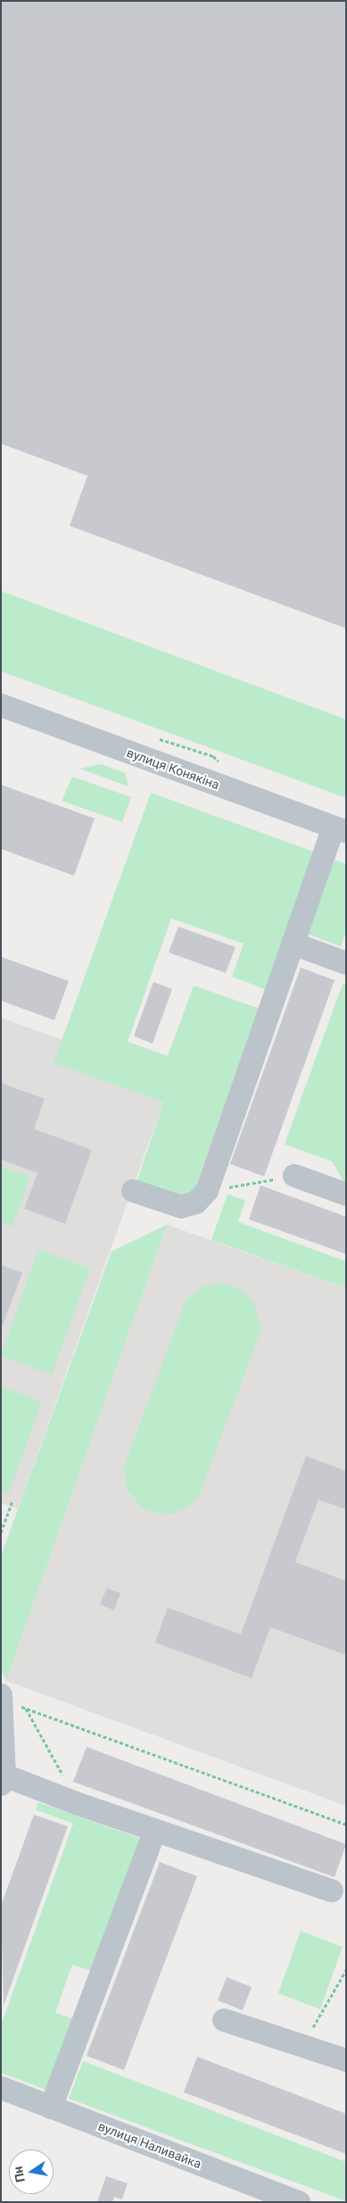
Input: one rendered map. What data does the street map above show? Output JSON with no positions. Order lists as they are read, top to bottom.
{
  "streets": {
    "street": ["вулиця Конякіна", "вулиця Наливайка"]
  },
  "north": "left"
}
